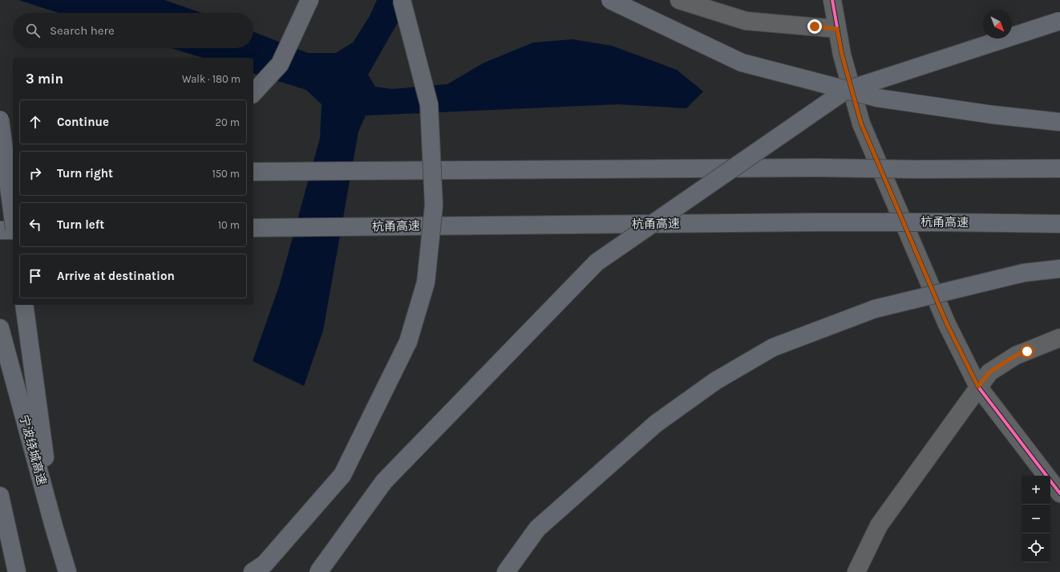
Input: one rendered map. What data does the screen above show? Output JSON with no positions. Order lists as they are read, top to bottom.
{
  "streets": {
    "highway": ["杭甬高速", "宁波绕城高速"]
  },
  "north": "bottom right",
  "page": {
    "search": "Search here",
    "heading": ["3 min", "Walk · 180 m"],
    "list": [
      ["Continue", "20 m"],
      ["Turn right", "150 m"],
      ["Turn left", "10 m"],
      "Arrive at destination"
    ],
    "map_buttons": ["+", "−"]
  }
}
